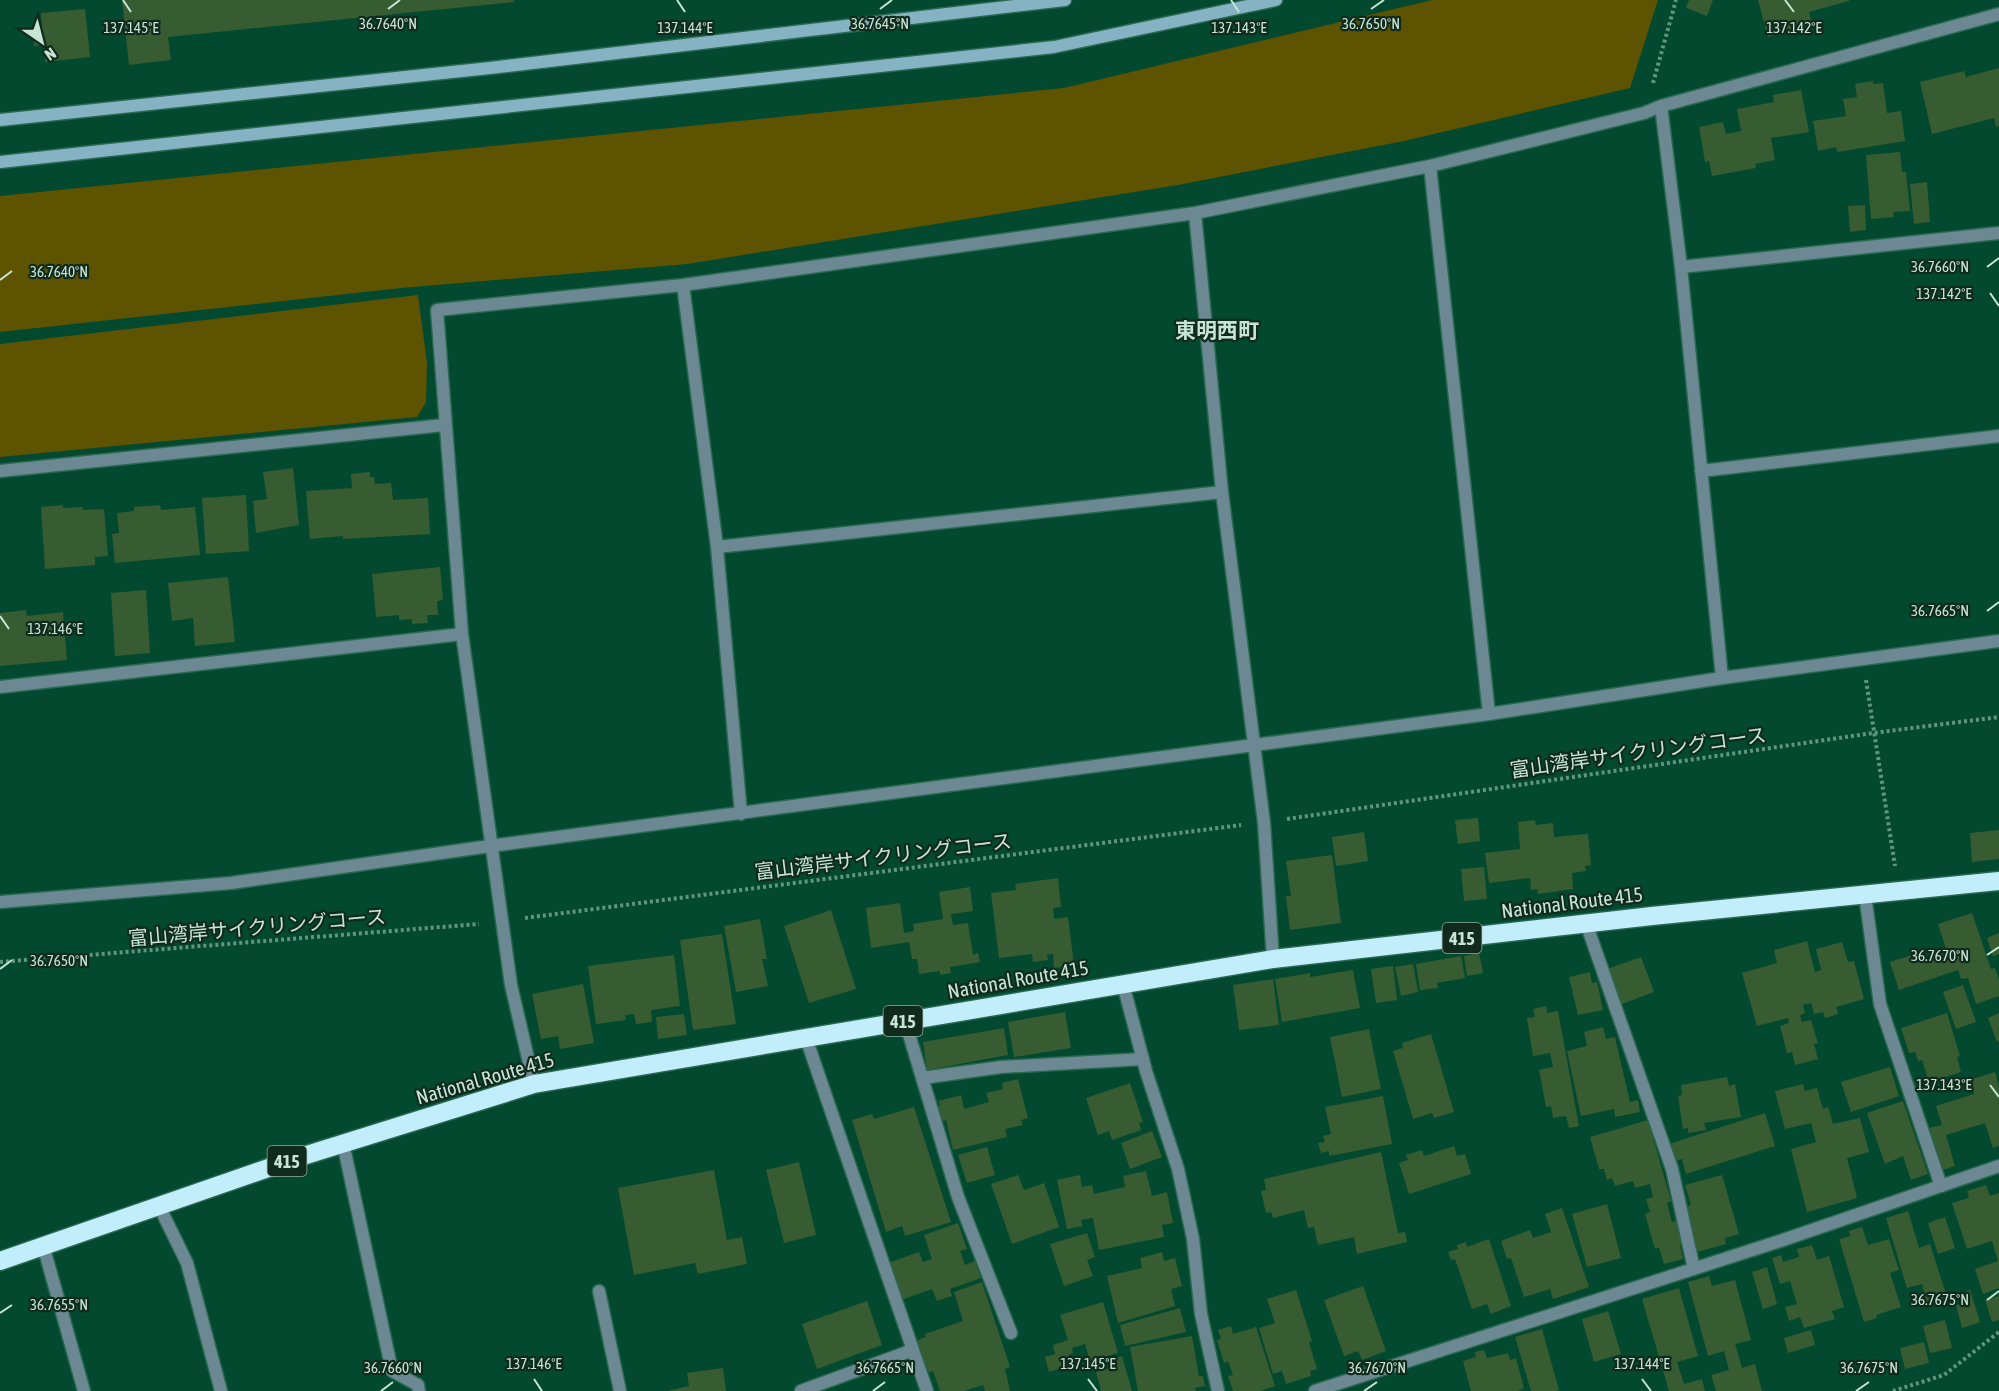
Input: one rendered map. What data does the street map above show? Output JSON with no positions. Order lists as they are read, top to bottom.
{
  "streets": {
    "highway": ["National Route 415", "415"],
    "path": ["富山湾岸サイクリングコース"]
  },
  "districts": ["東明西町"],
  "north": "bottom right",
  "coordinates": [
    "36.7640°N",
    "36.7645°N",
    "36.7650°N",
    "137.142°E",
    "137.145°E",
    "137.144°E",
    "137.143°E",
    "36.7660°N",
    "36.7665°N",
    "137.146°E",
    "36.7670°N",
    "36.7675°N",
    "36.7655°N"
  ]
}
